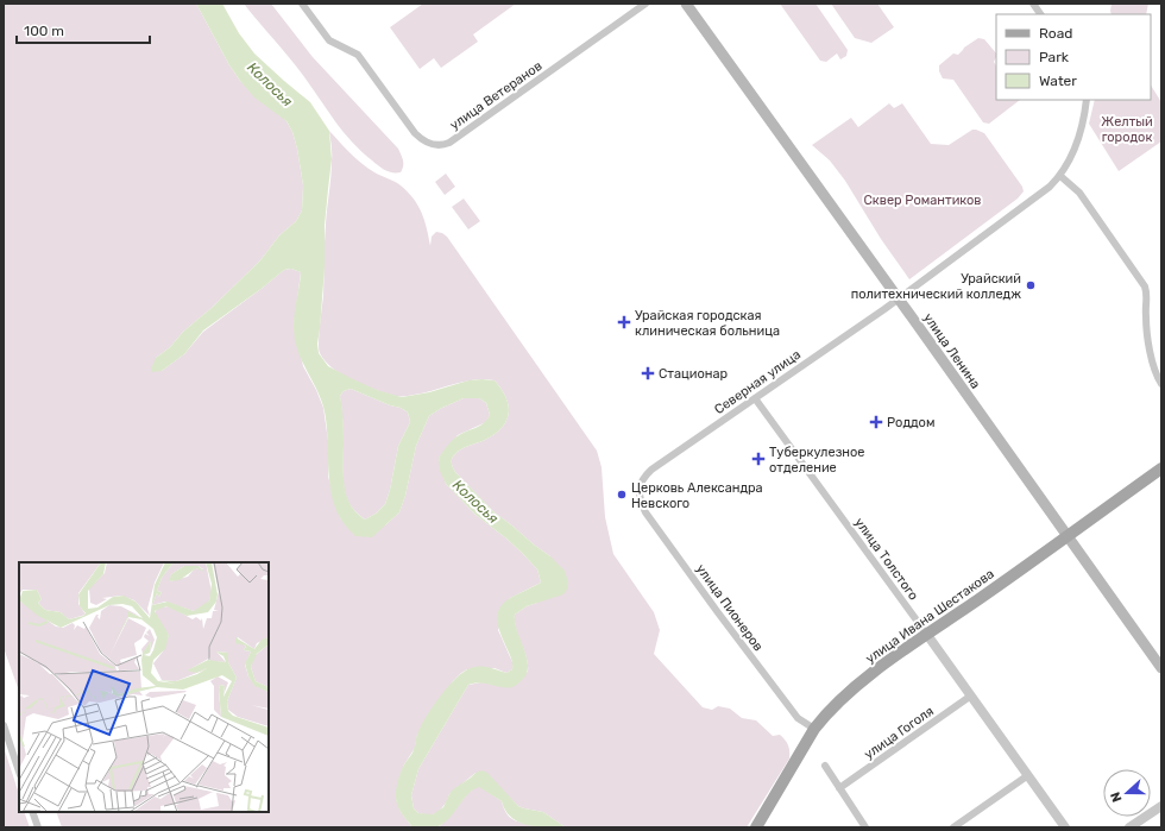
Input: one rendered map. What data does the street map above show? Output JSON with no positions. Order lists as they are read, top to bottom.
{
  "streets": {
    "main road": ["улица Ленина", "улица Ивана Шестакова"],
    "street": [
      "улица Ветеранов",
      "Северная улица",
      "улица Толстого",
      "улица Пионеров",
      "улица Гоголя"
    ]
  },
  "crossings": [
    ["улица Ленина", "Северная улица"],
    ["улица Ленина", "улица Ивана Шестакова"],
    ["Северная улица", "улица Толстого"],
    ["Северная улица", "улица Пионеров"],
    ["улица Толстого", "улица Ивана Шестакова"],
    ["улица Толстого", "улица Гоголя"],
    ["улица Пионеров", "улица Ивана Шестакова"]
  ],
  "water": ["Колосья"],
  "parks": ["Желтый городок", "Сквер Романтиков"],
  "places": {
    "other": ["Урайский политехнический колледж", "Церковь Александра Невского"],
    "health": [
      "Урайская городская клиническая больница",
      "Стационар",
      "Роддом",
      "Туберкулезное отделение"
    ]
  },
  "legend": ["Road", "Park", "Water"],
  "scale_bar": "100 m",
  "north": "left"
}
